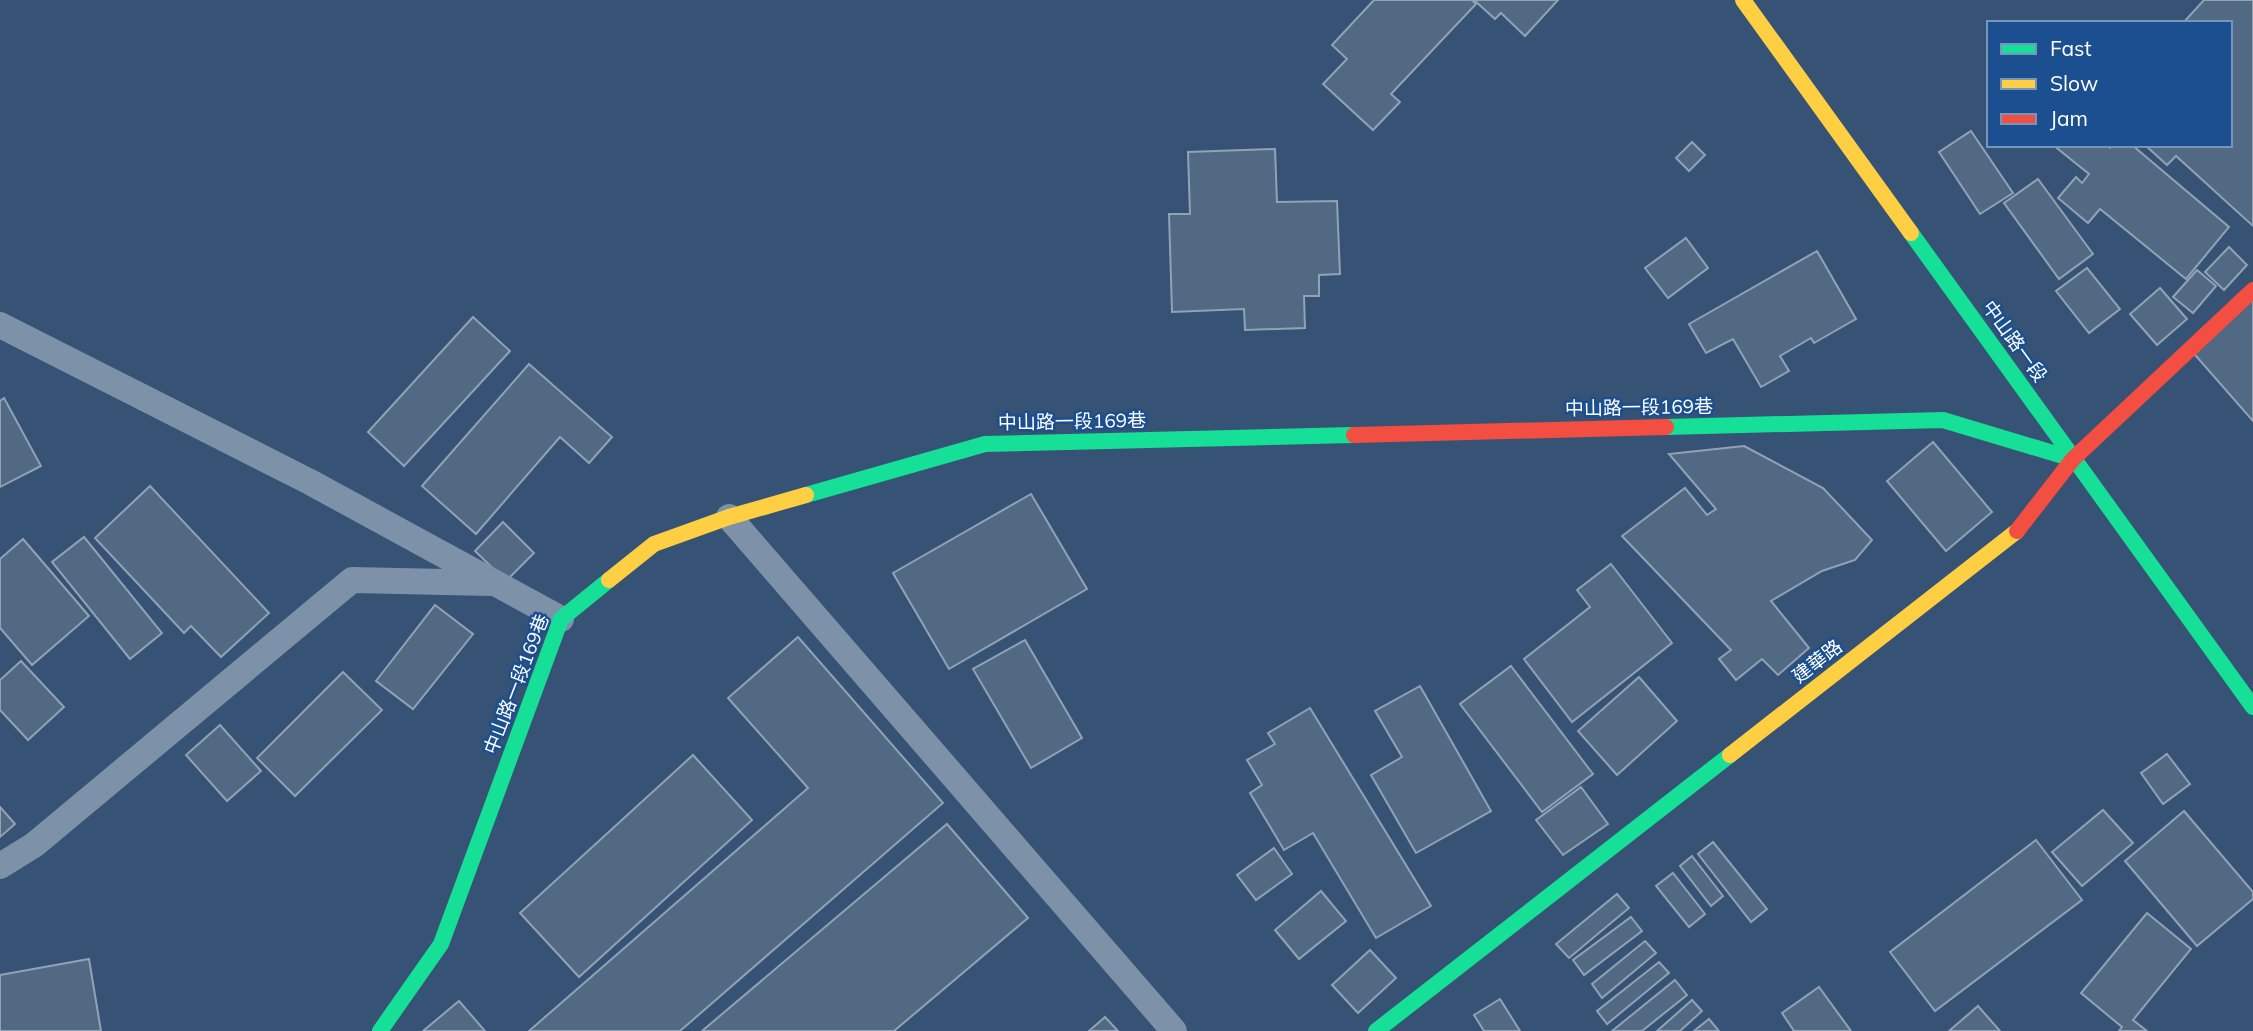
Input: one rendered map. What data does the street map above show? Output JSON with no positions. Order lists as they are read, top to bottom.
{
  "streets": {
    "street": ["中山路一段", "中山路一段169巷", "建華路"]
  },
  "crossings": [
    ["中山路一段", "中山路一段169巷"],
    ["中山路一段", "建華路"],
    ["中山路一段169巷", "建華路"]
  ],
  "legend": ["Fast", "Slow", "Jam"]
}
